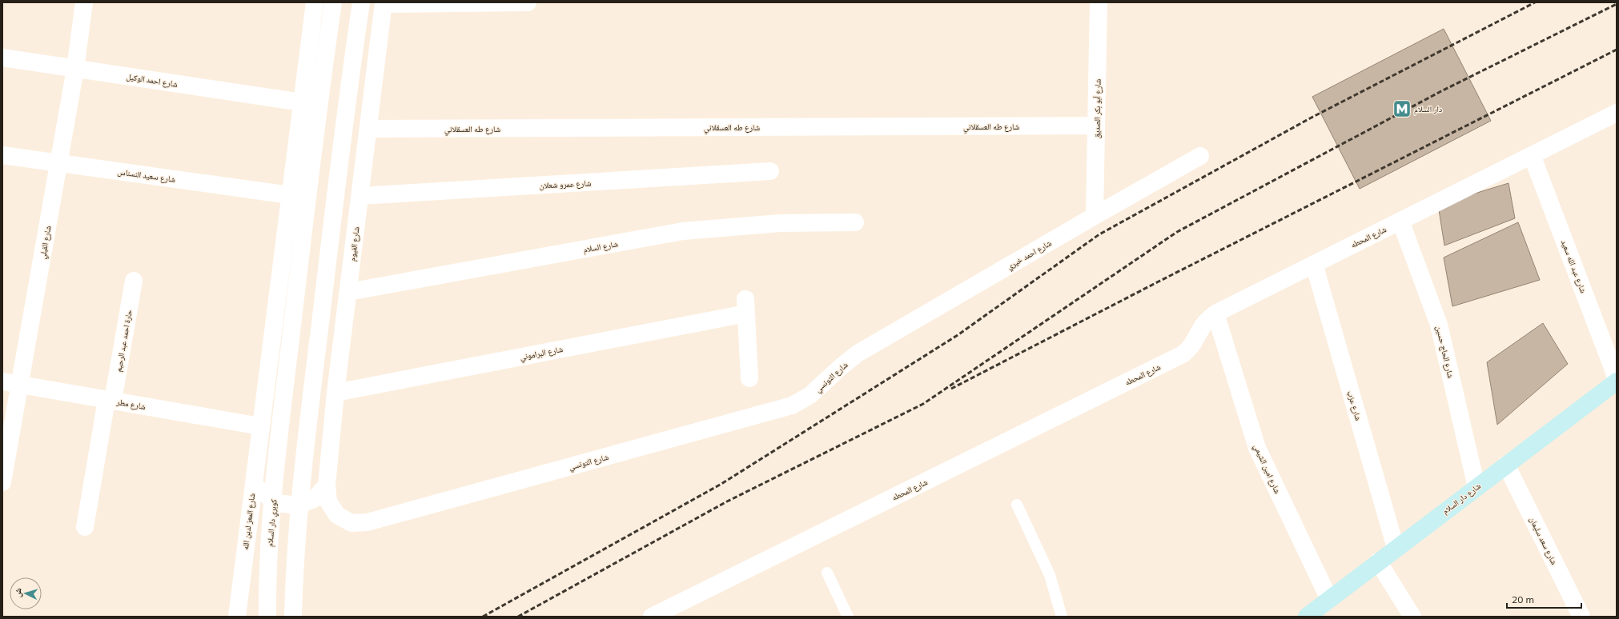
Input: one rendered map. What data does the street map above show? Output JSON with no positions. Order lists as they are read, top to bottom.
{
  "streets": {
    "main road": ["شارع دار السلام"],
    "street": [
      "شارع احمد الوكيل",
      "شارع أبو بكر الصديق",
      "شارع طه العسقلاني",
      "شارع سعيد النسناس",
      "شارع عمرو شعلان",
      "شارع المحطه",
      "شارع القبلي",
      "شارع الفيوم",
      "شارع السلام",
      "شارع احمد خيري",
      "شارع عبد الله سعيد",
      "حارة احمد عبد الرحيم",
      "شارع الحاج حسين",
      "شارع البراموني",
      "شارع التونسي",
      "شارع مطر",
      "شارع عزب",
      "شارع امين الشيمي",
      "شارع المعز لدين الله",
      "كوبري دار السلام",
      "شارع سعد سليمان"
    ]
  },
  "crossings": [
    ["شارع احمد الوكيل", "شارع القبلي"],
    ["شارع أبو بكر الصديق", "شارع طه العسقلاني"],
    ["شارع أبو بكر الصديق", "شارع احمد خيري"],
    ["شارع طه العسقلاني", "شارع الفيوم"],
    ["شارع سعيد النسناس", "شارع القبلي"],
    ["شارع عمرو شعلان", "شارع الفيوم"],
    ["شارع المحطه", "شارع عبد الله سعيد"],
    ["شارع المحطه", "شارع الحاج حسين"],
    ["شارع المحطه", "شارع عزب"],
    ["شارع المحطه", "شارع امين الشيمي"],
    ["شارع القبلي", "شارع مطر"],
    ["شارع الفيوم", "شارع السلام"],
    ["شارع الفيوم", "شارع البراموني"],
    ["شارع الفيوم", "شارع التونسي"],
    ["شارع احمد خيري", "شارع التونسي"],
    ["شارع عبد الله سعيد", "شارع دار السلام"],
    ["حارة احمد عبد الرحيم", "شارع مطر"],
    ["شارع الحاج حسين", "شارع دار السلام"],
    ["شارع مطر", "شارع المعز لدين الله"],
    ["شارع عزب", "شارع دار السلام"],
    ["شارع امين الشيمي", "شارع دار السلام"],
    ["شارع دار السلام", "شارع سعد سليمان"]
  ],
  "places": {
    "metro station": ["دار السلام"]
  },
  "scale_bar": "20 m",
  "north": "left"
}
